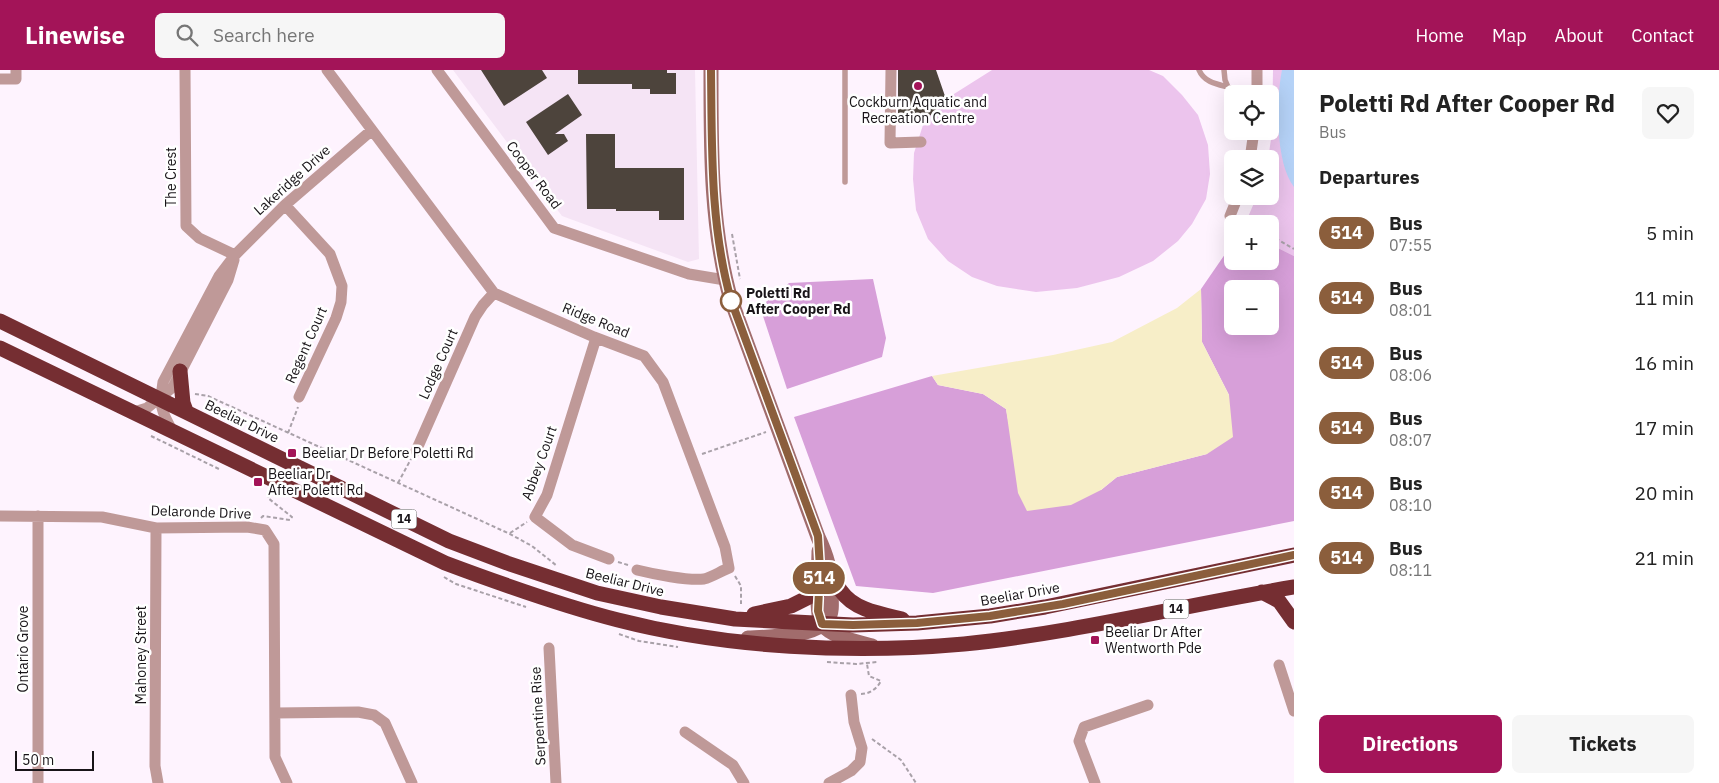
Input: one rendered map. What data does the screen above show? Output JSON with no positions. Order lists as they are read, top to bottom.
{
  "streets": {
    "highway": ["Beeliar Drive", "14"],
    "street": [
      "Cooper Road",
      "The Crest",
      "Lakeridge Drive",
      "Ridge Road",
      "Regent Court",
      "Lodge Court",
      "Abbey Court",
      "Delaronde Drive",
      "Ontario Grove",
      "Mahoney Street",
      "Serpentine Rise"
    ]
  },
  "crossings": [
    ["The Crest", "Lakeridge Drive"],
    ["Lakeridge Drive", "Ridge Road"],
    ["Lakeridge Drive", "Regent Court"],
    ["Lakeridge Drive", "Beeliar Drive"],
    ["Lakeridge Drive", "14"],
    ["Ridge Road", "Lodge Court"],
    ["Ridge Road", "Abbey Court"],
    ["Delaronde Drive", "Ontario Grove"],
    ["Delaronde Drive", "Mahoney Street"]
  ],
  "places": {
    "other": ["Cockburn Aquatic and Recreation Centre", "Poletti Rd After Cooper Rd"],
    "transit": ["Beeliar Dr Before Poletti Rd", "Beeliar Dr After Poletti Rd", "Beeliar Dr After Wentworth Pde"]
  },
  "lines": ["bus line 514"],
  "scale_bar": "50 m",
  "page": {
    "header": "Linewise",
    "search": "Search here",
    "nav": [
      "Home",
      "Map",
      "About",
      "Contact"
    ],
    "on_map": "514",
    "heading": [
      ["Poletti Rd After Cooper Rd", "Bus"],
      "Departures"
    ],
    "map_buttons": ["+", "−"],
    "list": [
      {
        "mark": "514",
        "name": "Bus",
        "note": "07:55",
        "value": "5 min"
      },
      {
        "mark": "514",
        "name": "Bus",
        "note": "08:01",
        "value": "11 min"
      },
      {
        "mark": "514",
        "name": "Bus",
        "note": "08:06",
        "value": "16 min"
      },
      {
        "mark": "514",
        "name": "Bus",
        "note": "08:07",
        "value": "17 min"
      },
      {
        "mark": "514",
        "name": "Bus",
        "note": "08:10",
        "value": "20 min"
      },
      {
        "mark": "514",
        "name": "Bus",
        "note": "08:11",
        "value": "21 min"
      }
    ],
    "buttons": ["Directions", "Tickets"],
    "scale": "50 m"
  }
}
